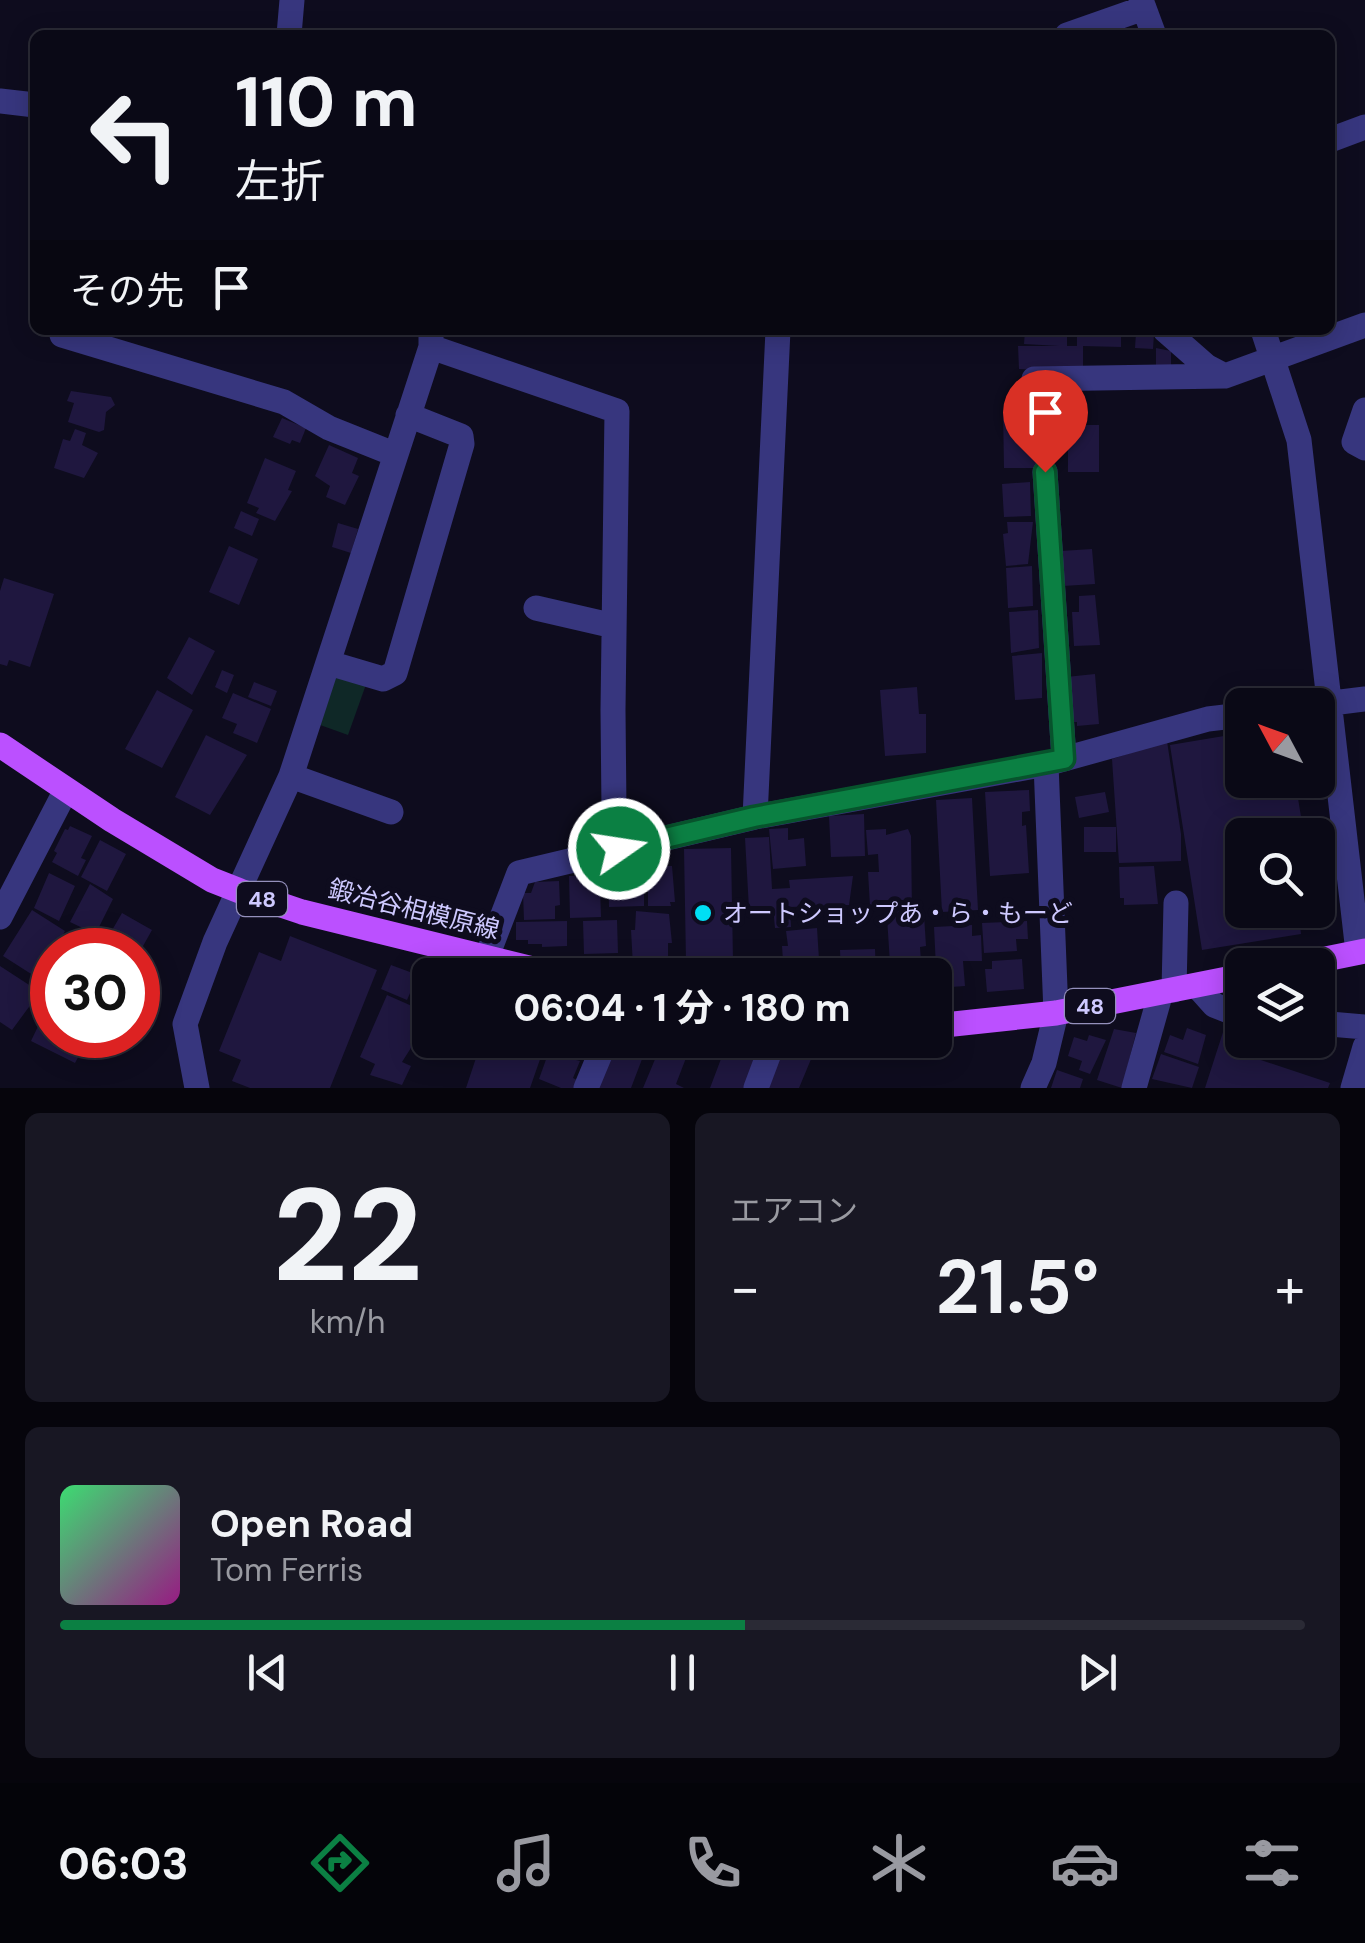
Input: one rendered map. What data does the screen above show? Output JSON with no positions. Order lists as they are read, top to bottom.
{
  "streets": {
    "main road": ["48", "鍛冶谷相模原線"]
  },
  "places": ["オートショップあ・ら・もーど"],
  "north": "top left",
  "page": {
    "turn": ["110 m", "左折"],
    "then": "その先",
    "limit": "30",
    "trip": "06:04 · 1 分 · 180 m",
    "tile": [
      ["22", "km/h"],
      "エアコン"
    ],
    "heat": ["−", "21.5°", "+"],
    "song": ["Open Road", "Tom Ferris"],
    "tabs": "06:03"
  }
}
